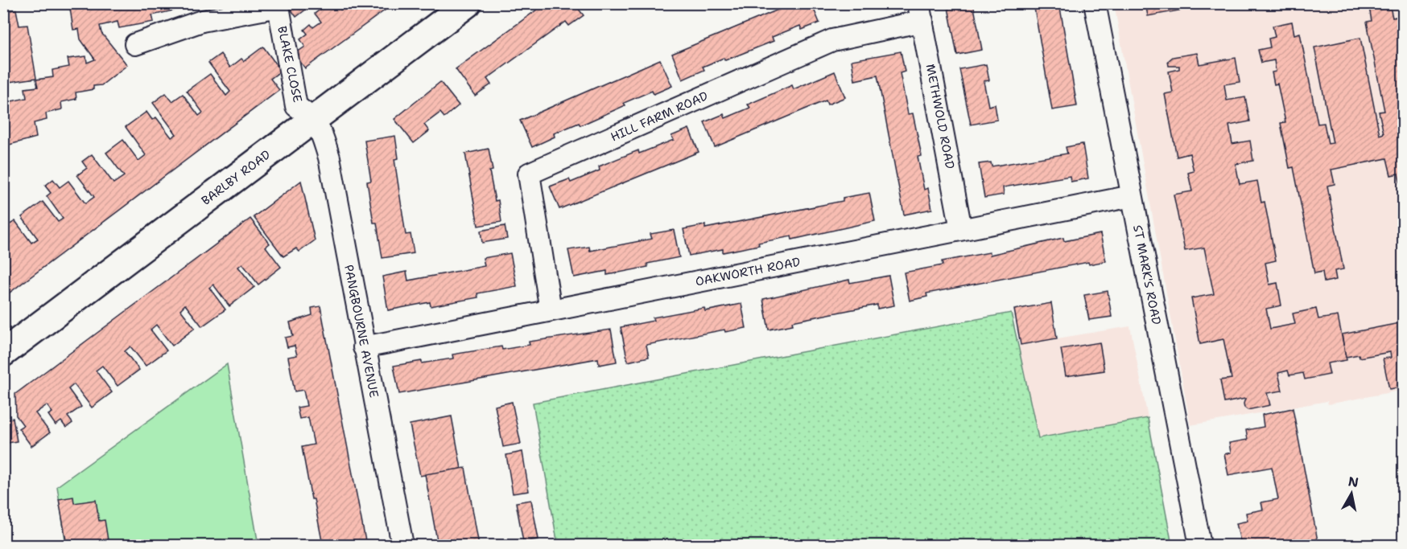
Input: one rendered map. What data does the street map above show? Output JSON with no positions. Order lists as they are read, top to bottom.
{
  "streets": {
    "street": [
      "BLAKE CLOSE",
      "HILL FARM ROAD",
      "METHWOLD ROAD",
      "BARLBY ROAD",
      "OAKWORTH ROAD",
      "ST MARK'S ROAD",
      "PANGBOURNE AVENUE"
    ]
  },
  "crossings": [
    ["BLAKE CLOSE", "BARLBY ROAD"],
    ["BLAKE CLOSE", "PANGBOURNE AVENUE"],
    ["HILL FARM ROAD", "METHWOLD ROAD"],
    ["HILL FARM ROAD", "OAKWORTH ROAD"],
    ["METHWOLD ROAD", "OAKWORTH ROAD"],
    ["BARLBY ROAD", "PANGBOURNE AVENUE"],
    ["OAKWORTH ROAD", "ST MARK'S ROAD"],
    ["OAKWORTH ROAD", "PANGBOURNE AVENUE"]
  ],
  "north": "top"
}
